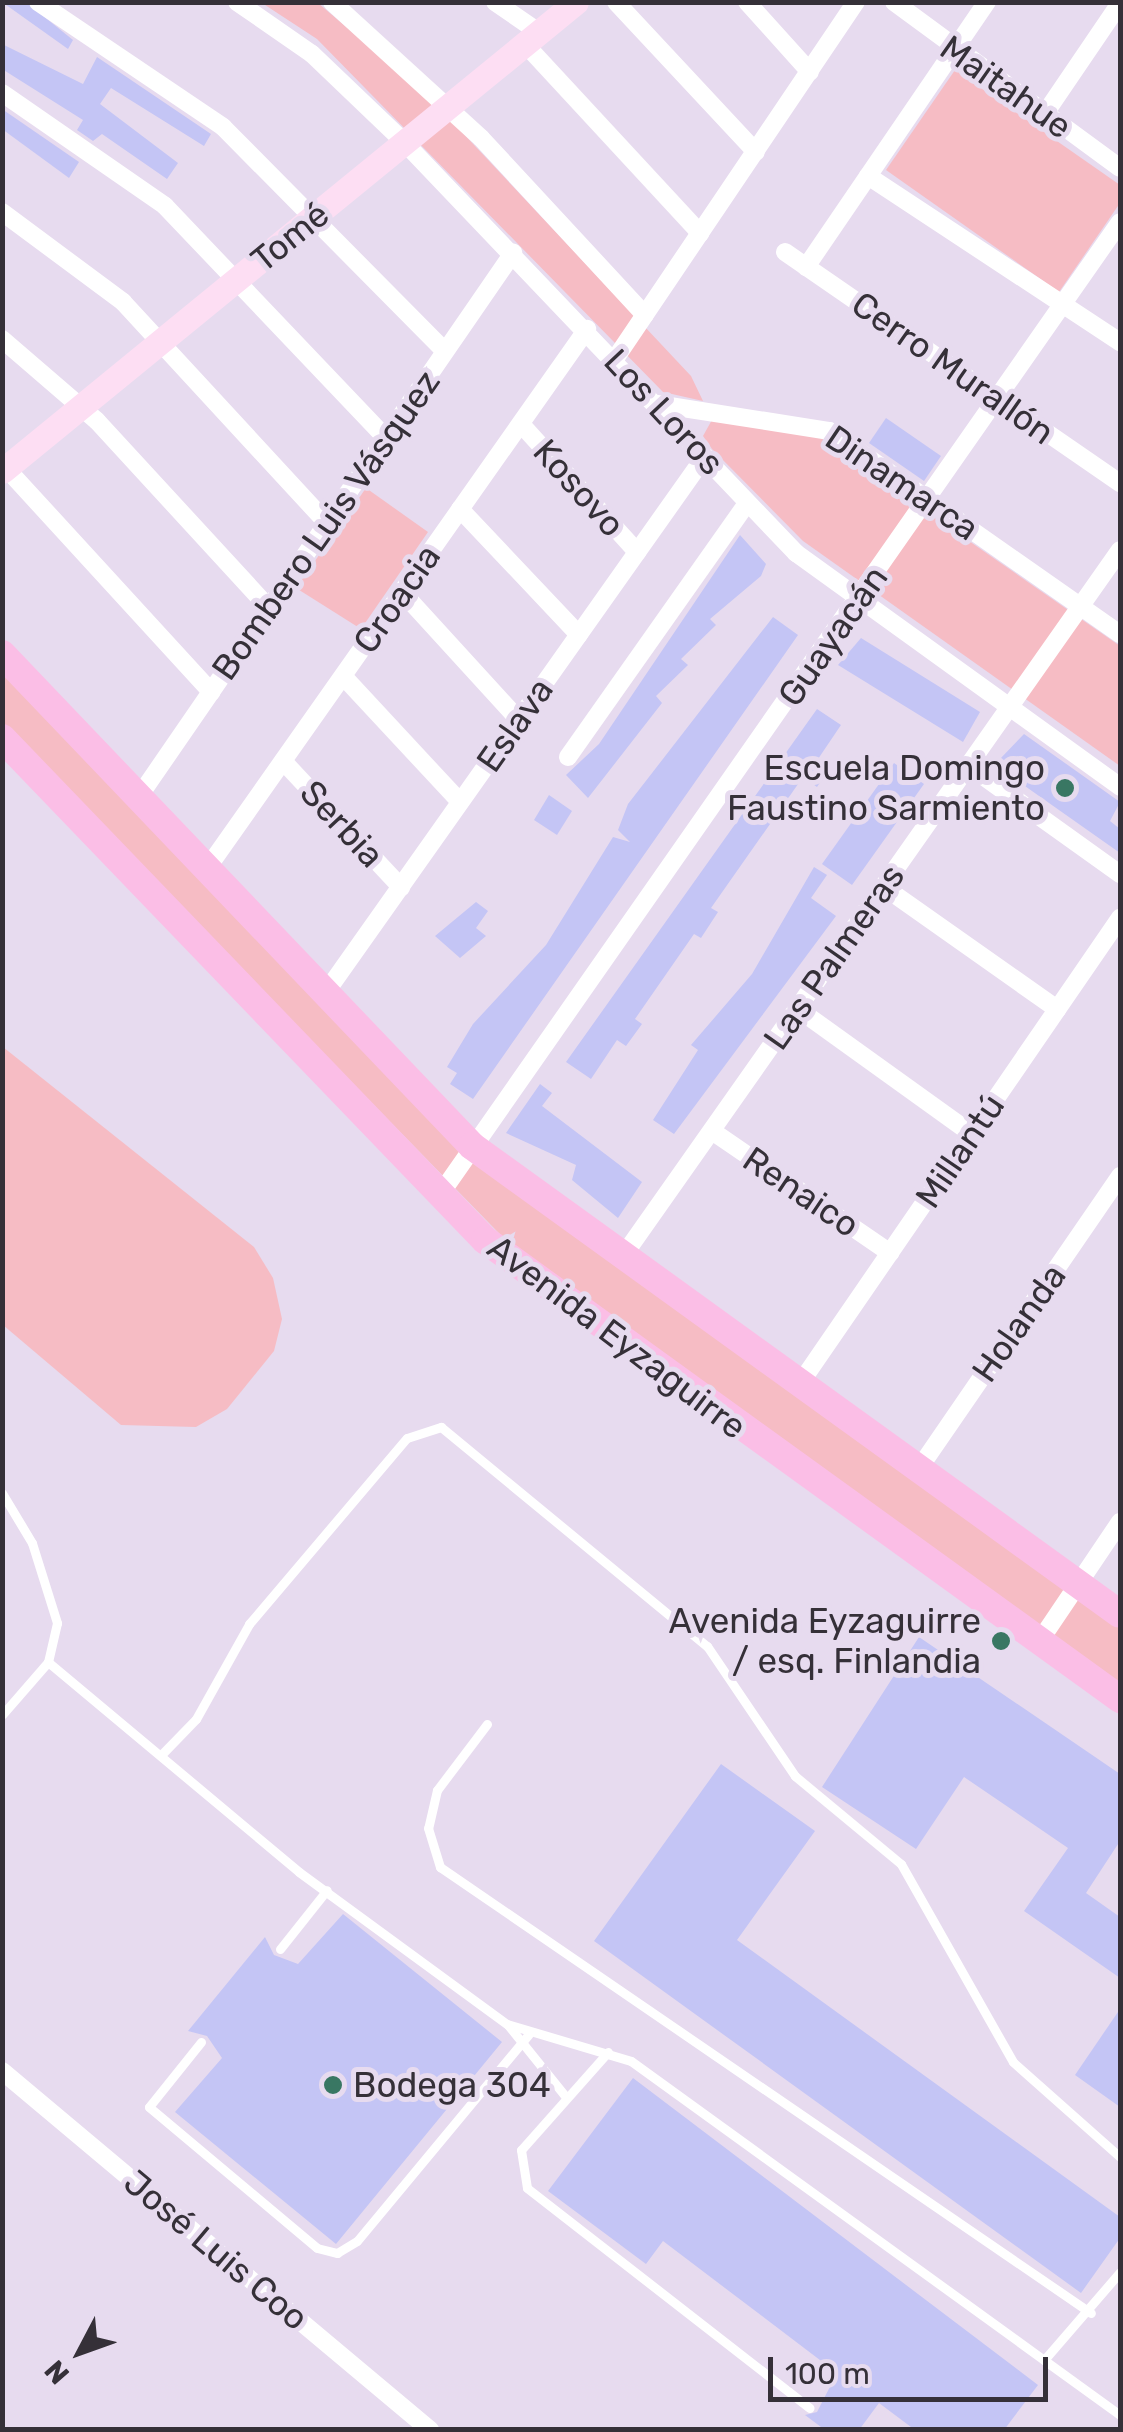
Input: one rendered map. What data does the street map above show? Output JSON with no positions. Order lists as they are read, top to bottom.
{
  "streets": {
    "main road": ["Avenida Eyzaguirre"],
    "street": [
      "Maitahue",
      "Tomé",
      "Cerro Murallón",
      "Los Loros",
      "Dinamarca",
      "Kosovo",
      "Bombero Luis Vásquez",
      "Croacia",
      "Guayacán",
      "Eslava",
      "Serbia",
      "Las Palmeras",
      "Millantú",
      "Renaico",
      "Holanda",
      "José Luis Coo"
    ]
  },
  "crossings": [
    ["Tomé", "Los Loros"],
    ["Cerro Murallón", "Guayacán"],
    ["Los Loros", "Dinamarca"],
    ["Los Loros", "Bombero Luis Vásquez"],
    ["Los Loros", "Croacia"],
    ["Los Loros", "Guayacán"],
    ["Los Loros", "Eslava"],
    ["Los Loros", "Las Palmeras"],
    ["Dinamarca", "Guayacán"],
    ["Dinamarca", "Las Palmeras"],
    ["Kosovo", "Croacia"],
    ["Kosovo", "Eslava"],
    ["Bombero Luis Vásquez", "Avenida Eyzaguirre"],
    ["Croacia", "Serbia"],
    ["Croacia", "Avenida Eyzaguirre"],
    ["Guayacán", "Avenida Eyzaguirre"],
    ["Eslava", "Serbia"],
    ["Eslava", "Avenida Eyzaguirre"],
    ["Las Palmeras", "Renaico"],
    ["Las Palmeras", "Avenida Eyzaguirre"],
    ["Millantú", "Renaico"],
    ["Millantú", "Avenida Eyzaguirre"],
    ["Holanda", "Avenida Eyzaguirre"]
  ],
  "places": ["Escuela Domingo Faustino Sarmiento", "Avenida Eyzaguirre / esq. Finlandia", "Bodega 304"],
  "scale_bar": "100 m",
  "north": "bottom left"
}
